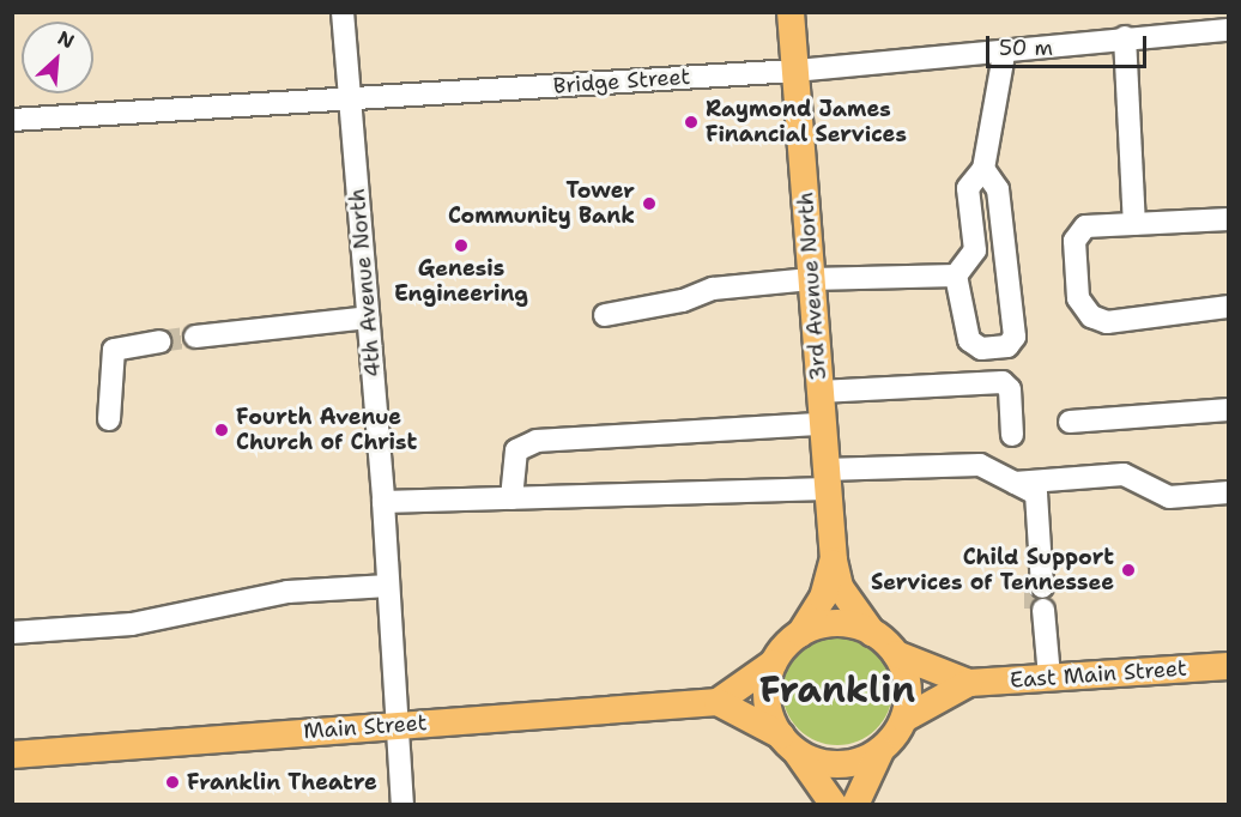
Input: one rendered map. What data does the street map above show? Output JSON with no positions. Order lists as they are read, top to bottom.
{
  "streets": {
    "main road": ["3rd Avenue North", "East Main Street", "Main Street"],
    "street": ["Bridge Street", "4th Avenue North"]
  },
  "crossings": [
    ["Bridge Street", "4th Avenue North"],
    ["Bridge Street", "3rd Avenue North"],
    ["4th Avenue North", "Main Street"],
    ["3rd Avenue North", "East Main Street"]
  ],
  "districts": ["Franklin"],
  "places": [
    "Raymond James Financial Services",
    "Tower Community Bank",
    "Genesis Engineering",
    "Fourth Avenue Church of Christ",
    "Child Support Services of Tennessee",
    "Franklin Theatre"
  ],
  "scale_bar": "50 m",
  "north": "top right"
}
